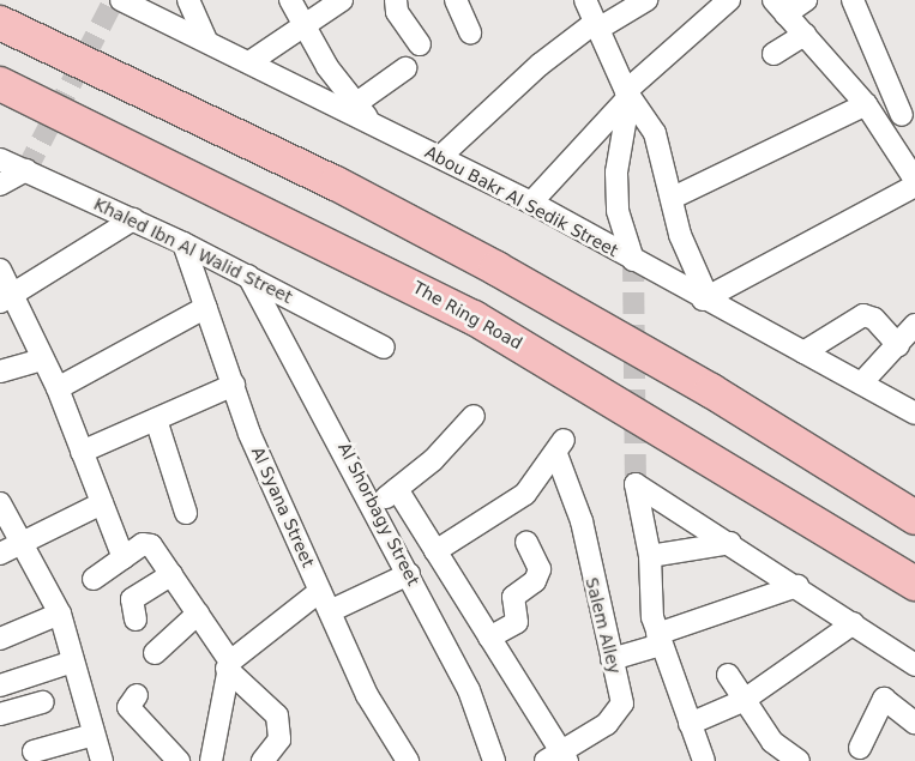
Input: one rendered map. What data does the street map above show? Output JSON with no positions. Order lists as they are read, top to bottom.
{
  "streets": {
    "highway": ["The Ring Road"],
    "street": [
      "Abou Bakr Al Sedik Street",
      "Khaled Ibn Al Walid Street",
      "Al Syana Street",
      "Al Shorbagy Street",
      "Salem Alley"
    ]
  },
  "crossings": [
    ["Khaled Ibn Al Walid Street", "Al Syana Street"],
    ["Khaled Ibn Al Walid Street", "Al Shorbagy Street"]
  ]
}
